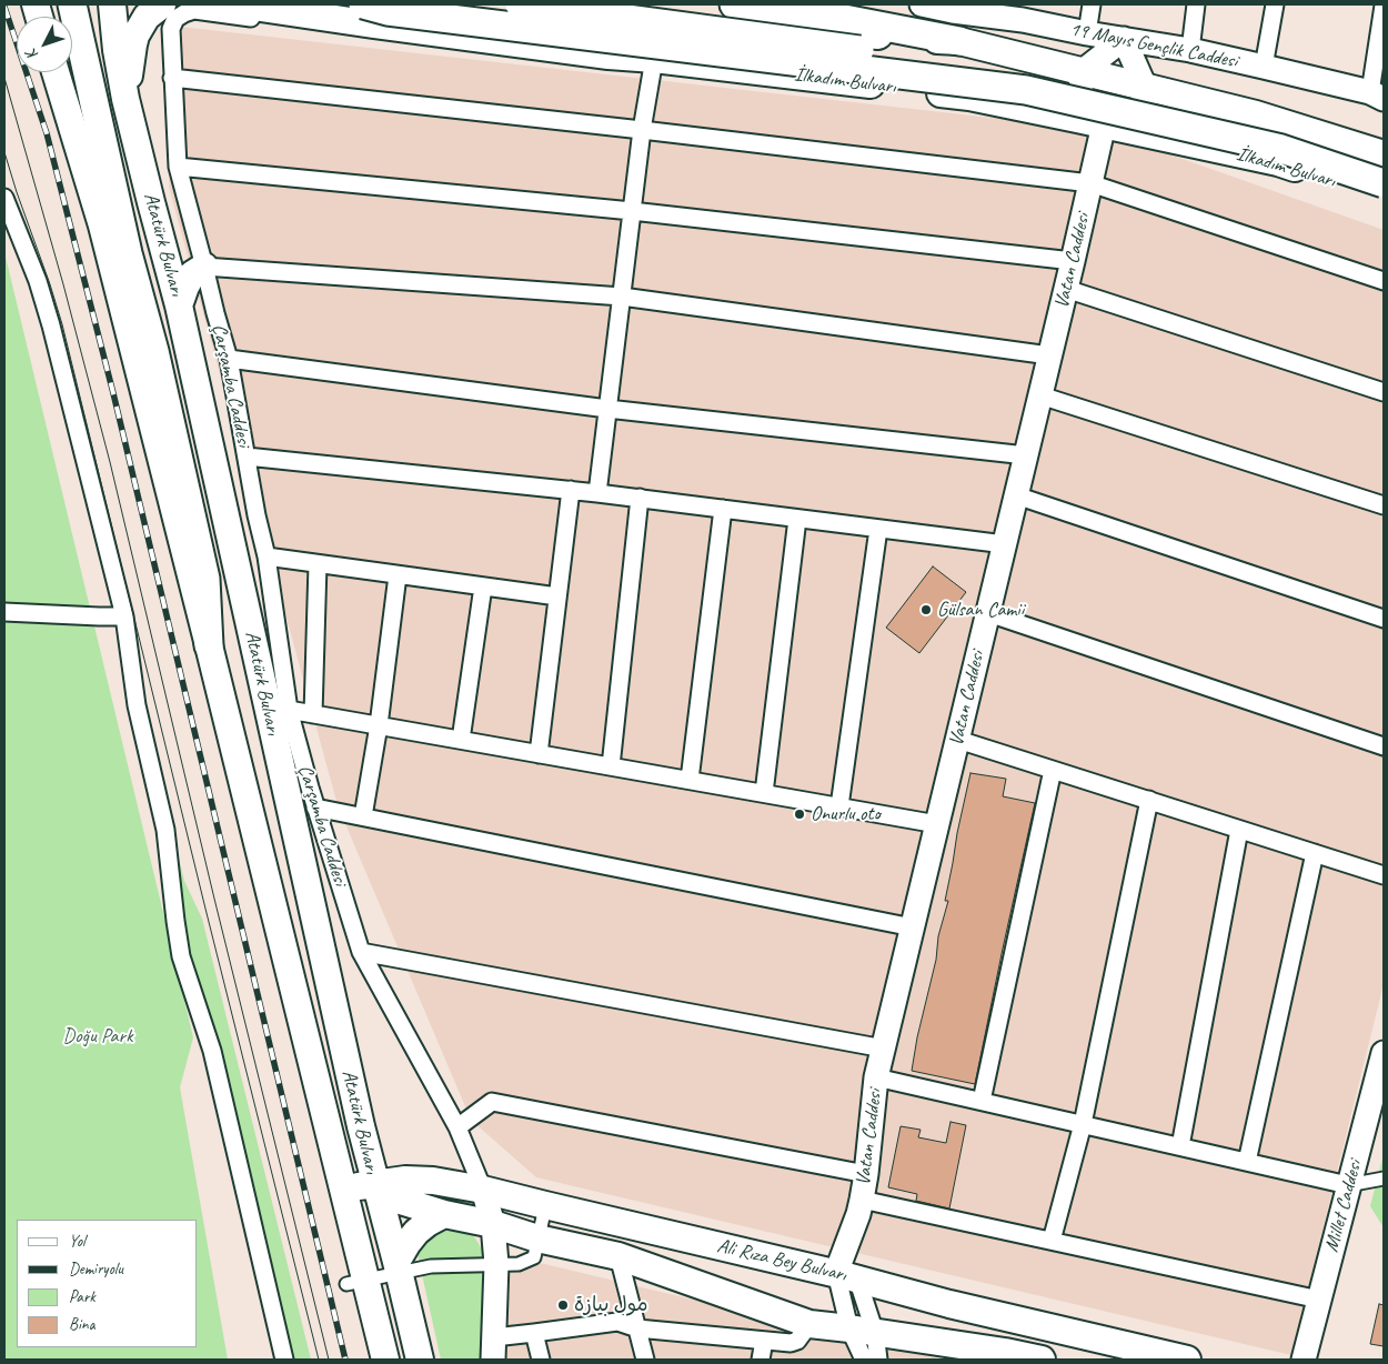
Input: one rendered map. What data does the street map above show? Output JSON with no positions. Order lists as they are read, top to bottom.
{
  "streets": {
    "highway": ["İlkadım Bulvarı"],
    "main road": [
      "19 Mayıs Gençlik Caddesi",
      "Atatürk Bulvarı",
      "Vatan Caddesi",
      "Çarşamba Caddesi",
      "Millet Caddesi",
      "Ali Rıza Bey Bulvarı"
    ]
  },
  "crossings": [
    ["İlkadım Bulvarı", "Vatan Caddesi"],
    ["İlkadım Bulvarı", "Çarşamba Caddesi"],
    ["Atatürk Bulvarı", "Ali Rıza Bey Bulvarı"],
    ["Vatan Caddesi", "Ali Rıza Bey Bulvarı"],
    ["Çarşamba Caddesi", "Ali Rıza Bey Bulvarı"]
  ],
  "parks": ["Doğu Park"],
  "places": ["Gülsan Camii", "Onurlu oto", "مول بيازة"],
  "legend": [
    "Yol",
    "Demiryolu",
    "Park",
    "Bina"
  ],
  "north": "bottom left"
}
